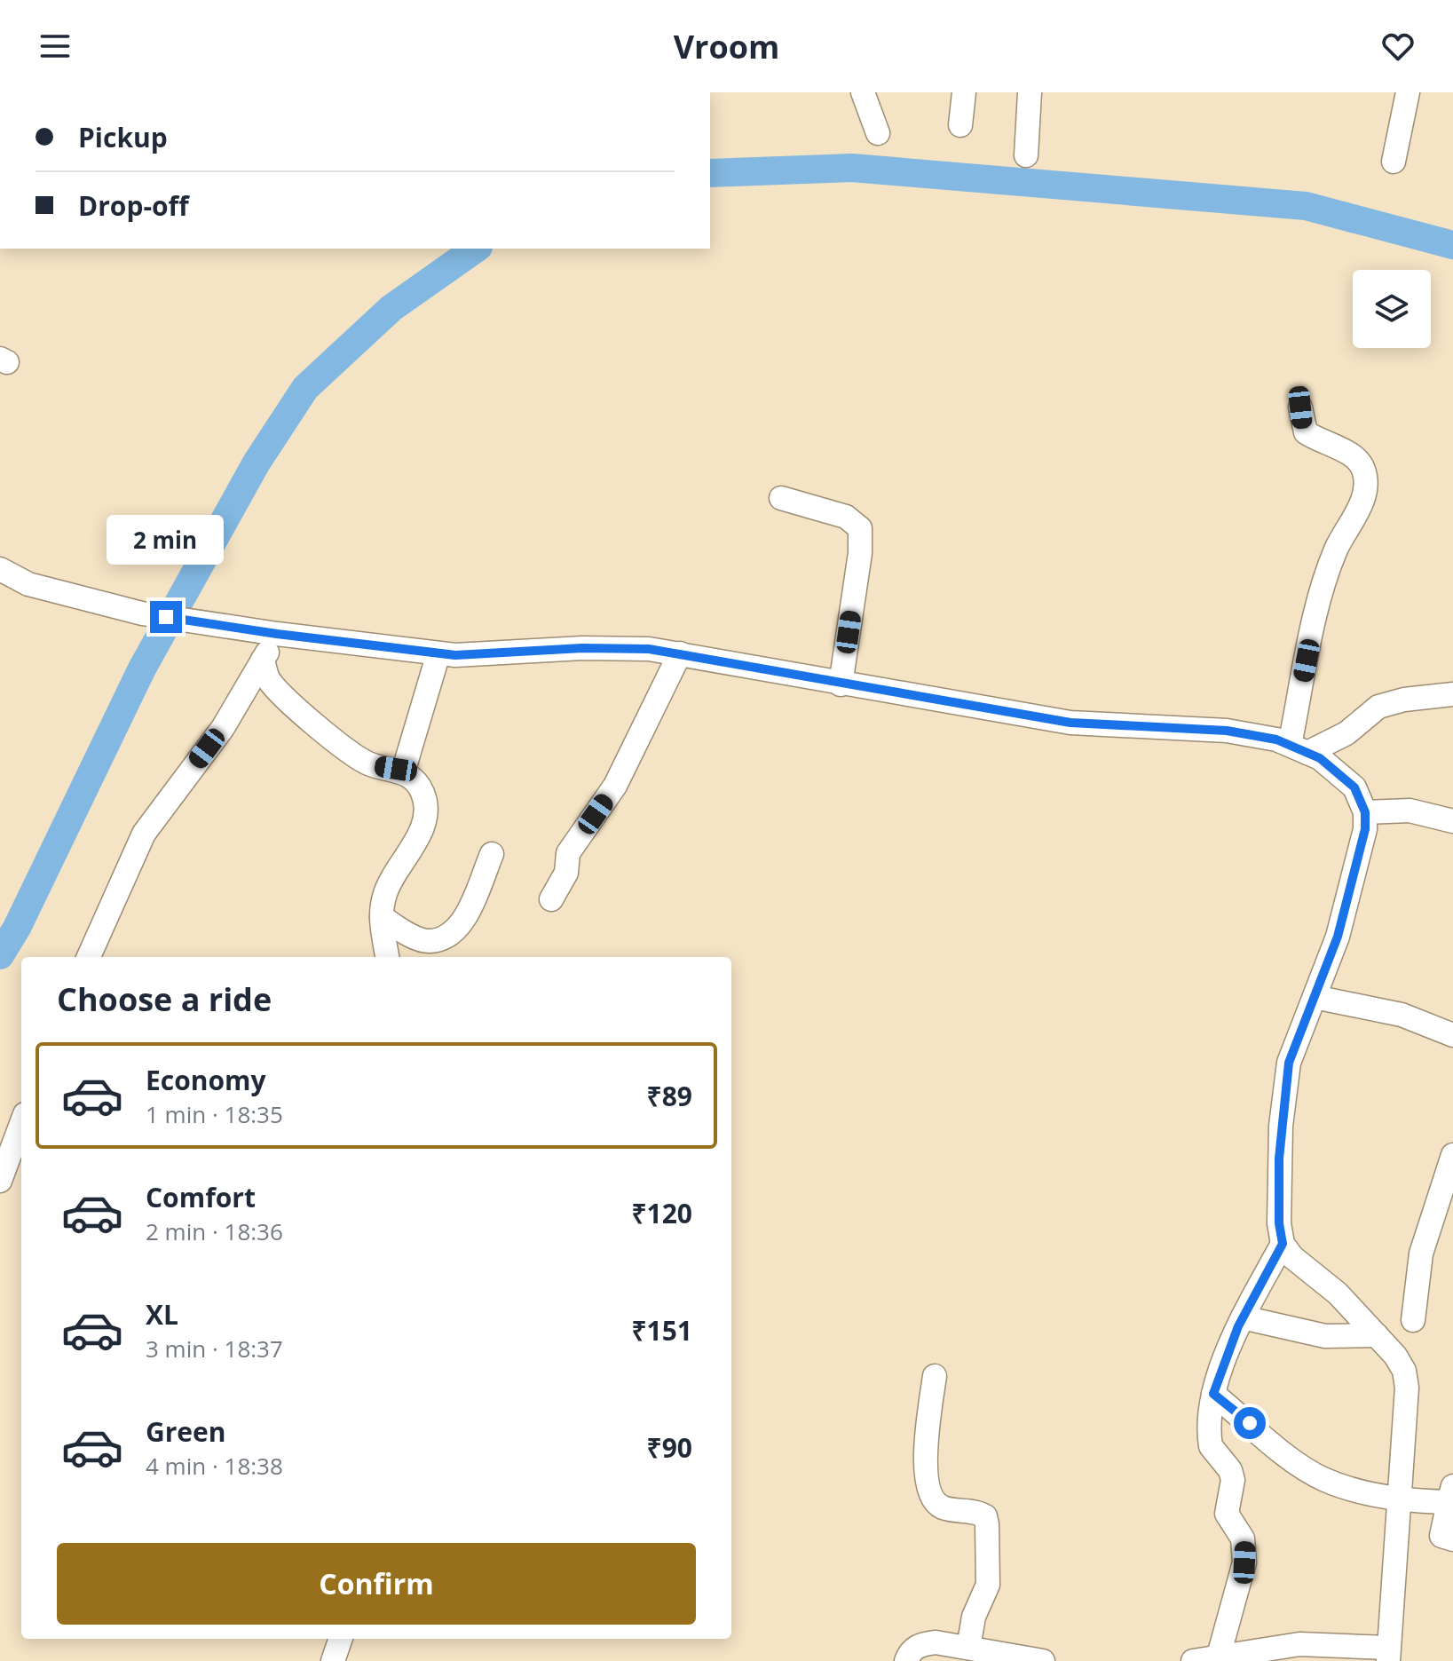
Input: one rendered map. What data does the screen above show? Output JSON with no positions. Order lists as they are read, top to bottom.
{
  "page": {
    "header": "Vroom",
    "banner": ["Pickup", "Drop-off"],
    "bubble": "2 min",
    "heading": "Choose a ride",
    "list": [
      {
        "name": "Economy",
        "note": "1 min · 18:35",
        "value": "₹89"
      },
      {
        "name": "Comfort",
        "note": "2 min · 18:36",
        "value": "₹120"
      },
      {
        "name": "XL",
        "note": "3 min · 18:37",
        "value": "₹151"
      },
      {
        "name": "Green",
        "note": "4 min · 18:38",
        "value": "₹90"
      }
    ],
    "buttons": "Confirm"
  }
}
